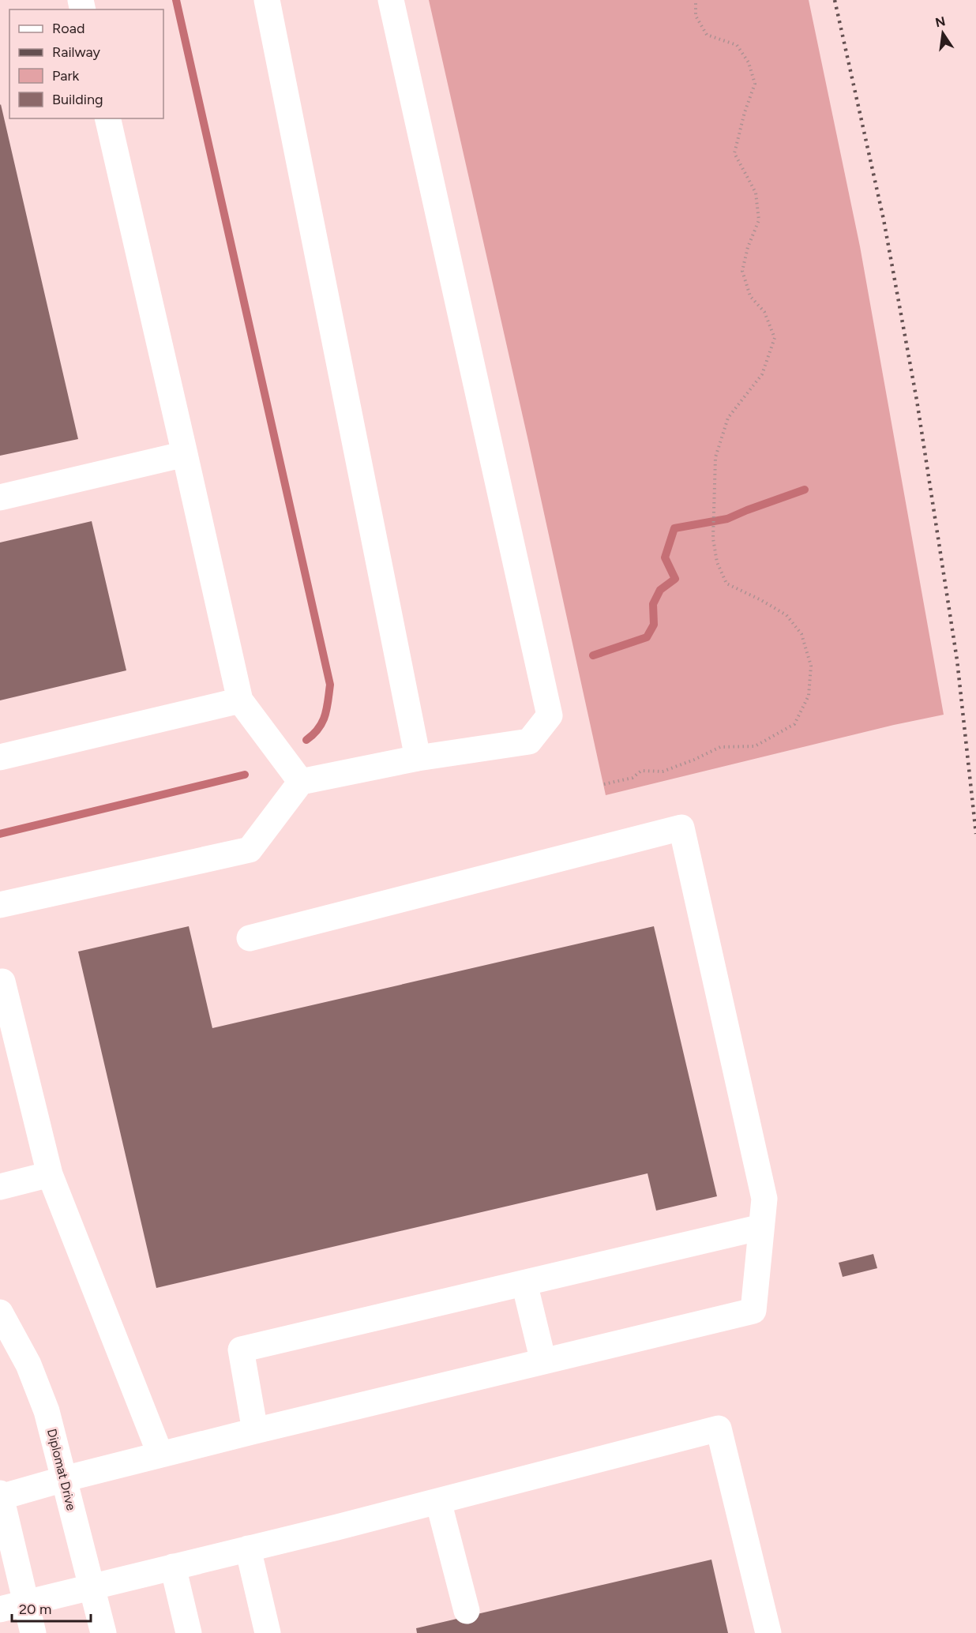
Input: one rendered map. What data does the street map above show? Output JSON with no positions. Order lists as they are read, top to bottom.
{
  "streets": {
    "street": ["Diplomat Drive"]
  },
  "legend": [
    "Road",
    "Railway",
    "Park",
    "Building"
  ],
  "scale_bar": "20 m",
  "north": "top"
}
